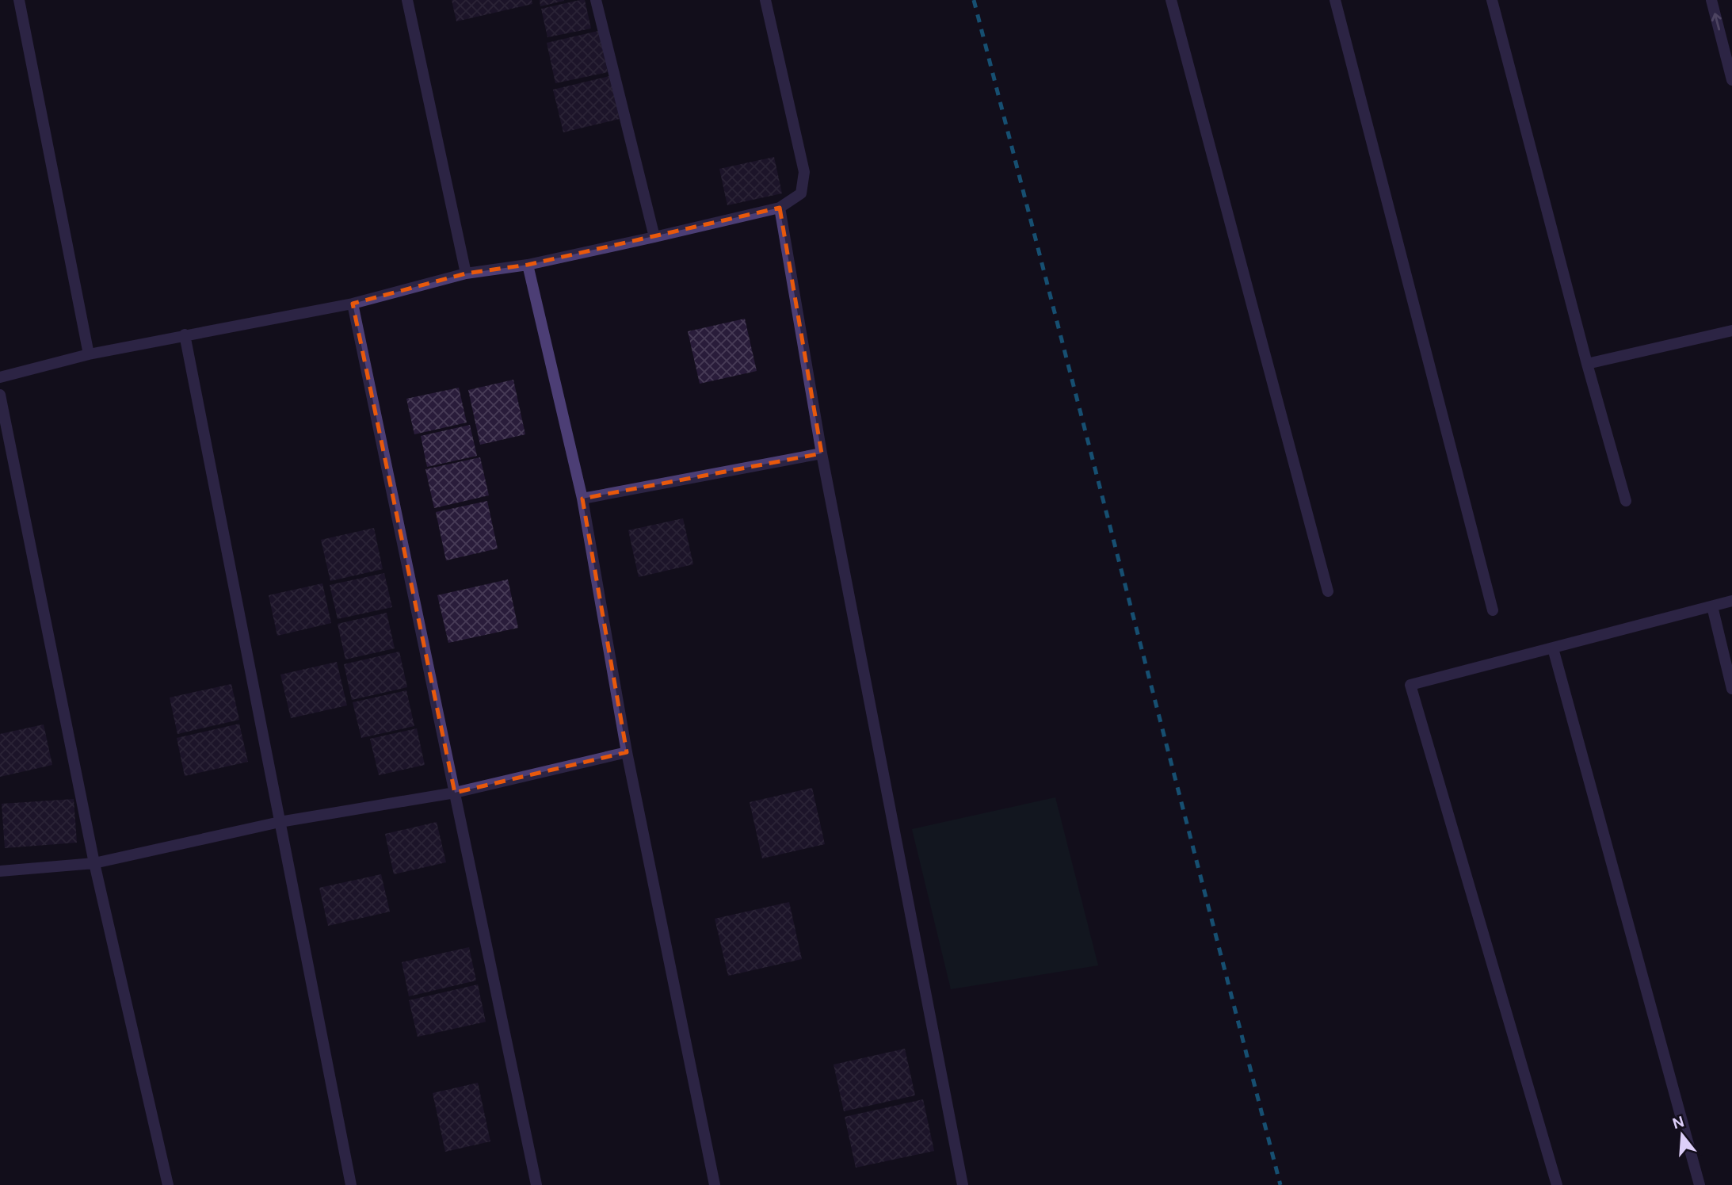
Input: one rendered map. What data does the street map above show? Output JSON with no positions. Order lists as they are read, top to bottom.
{
  "north": "top"
}
